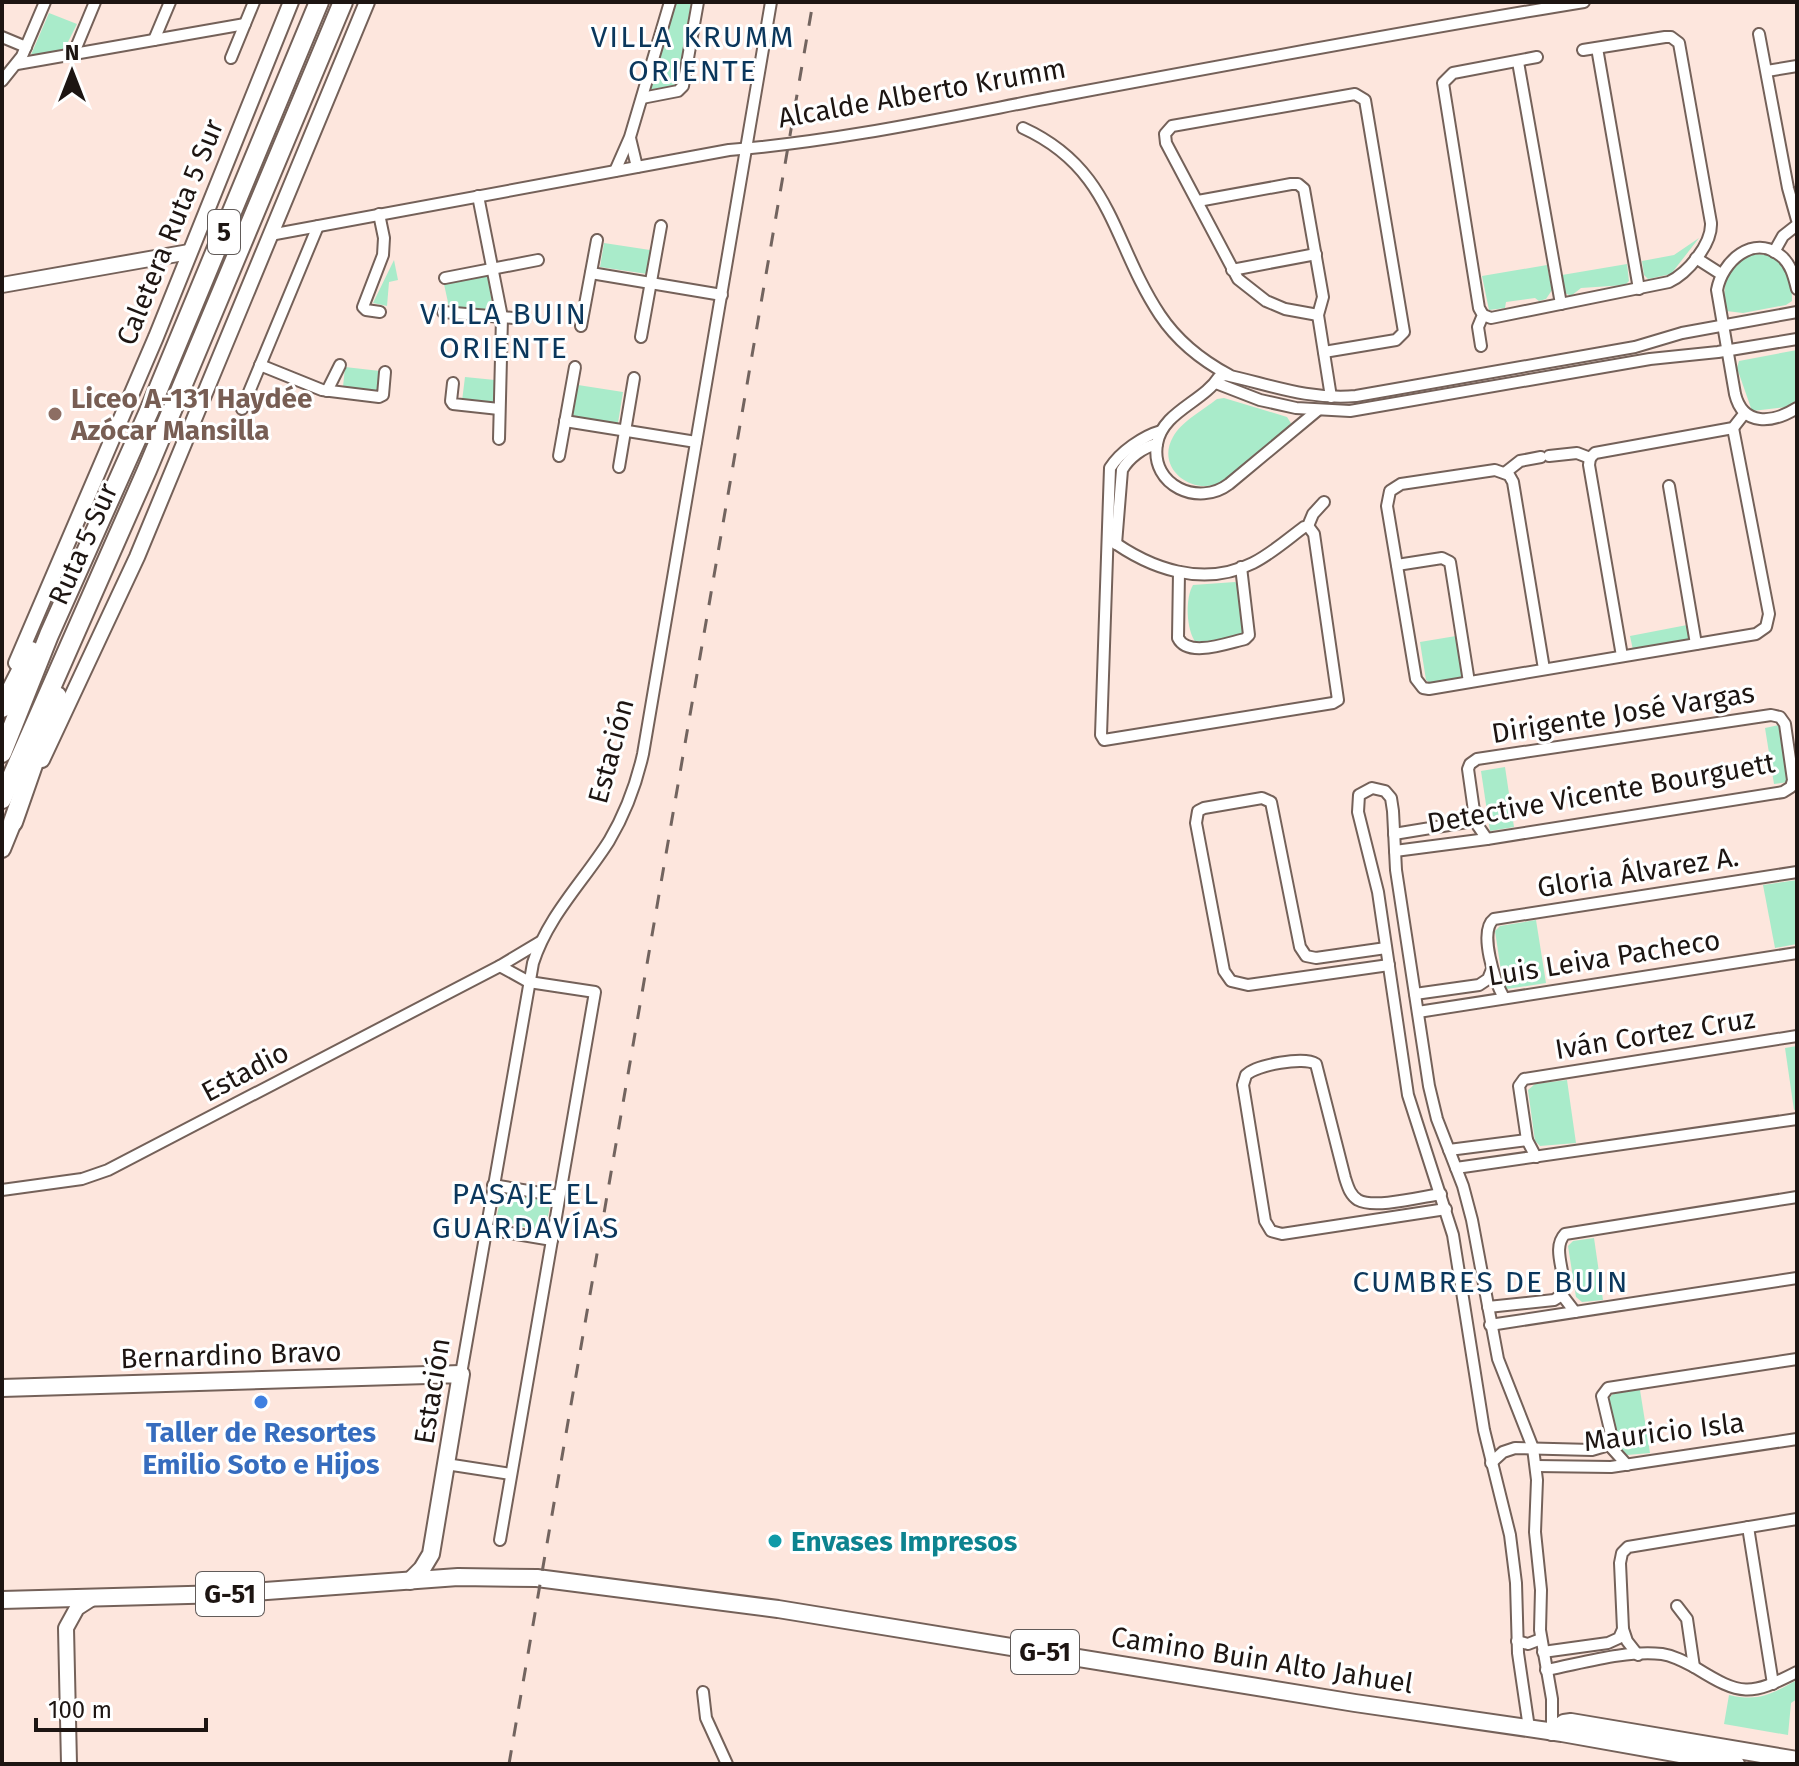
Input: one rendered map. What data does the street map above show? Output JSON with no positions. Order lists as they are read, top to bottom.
{
  "streets": {
    "highway": ["5", "Ruta 5 Sur"],
    "main road": [
      "Caletera Ruta 5 Sur",
      "Estación",
      "Bernardino Bravo",
      "G-51",
      "Camino Buin Alto Jahuel"
    ],
    "street": [
      "Alcalde Alberto Krumm",
      "Dirigente José Vargas",
      "Detective Vicente Bourguett",
      "Gloria Álvarez A.",
      "Luis Leiva Pacheco",
      "Iván Cortez Cruz",
      "Estadio",
      "Mauricio Isla"
    ]
  },
  "crossings": [
    ["Alcalde Alberto Krumm", "Estación"],
    ["Dirigente José Vargas", "Detective Vicente Bourguett"],
    ["Estación", "Estadio"],
    ["Estación", "Bernardino Bravo"],
    ["Estación", "G-51"],
    ["Gloria Álvarez A.", "Luis Leiva Pacheco"],
    ["G-51", "Camino Buin Alto Jahuel"]
  ],
  "districts": [
    "VILLA KRUMM ORIENTE",
    "VILLA BUIN ORIENTE",
    "PASAJE EL GUARDAVÍAS",
    "CUMBRES DE BUIN"
  ],
  "places": ["Liceo A-131 Haydée Azócar Mansilla", "Taller de Resortes Emilio Soto e Hijos", "Envases Impresos"],
  "scale_bar": "100 m",
  "north": "top"
}
